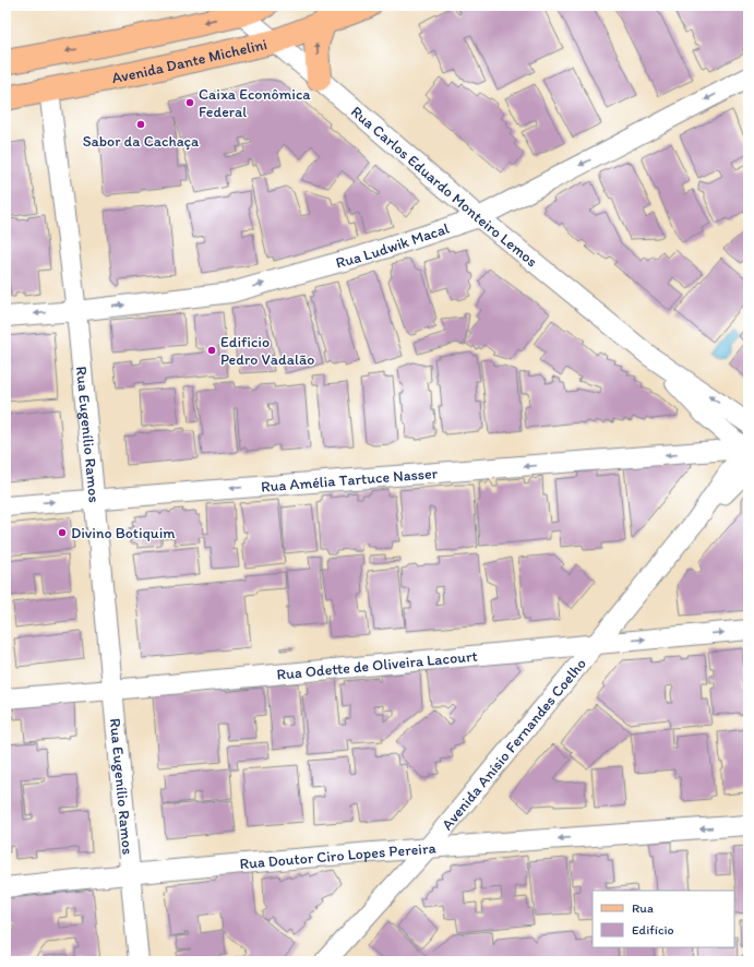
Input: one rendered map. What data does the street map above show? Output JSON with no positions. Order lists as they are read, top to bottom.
{
  "streets": {
    "main road": ["Avenida Dante Michelini"],
    "street": [
      "Rua Carlos Eduardo Monteiro Lemos",
      "Rua Ludwik Macal",
      "Rua Eugenílio Ramos",
      "Rua Amélia Tartuce Nasser",
      "Rua Odette de Oliveira Lacourt",
      "Avenida Anísio Fernandes Coelho",
      "Rua Doutor Ciro Lopes Pereira"
    ]
  },
  "crossings": [
    ["Avenida Dante Michelini", "Rua Carlos Eduardo Monteiro Lemos"],
    ["Avenida Dante Michelini", "Rua Eugenílio Ramos"],
    ["Rua Carlos Eduardo Monteiro Lemos", "Rua Ludwik Macal"],
    ["Rua Carlos Eduardo Monteiro Lemos", "Rua Amélia Tartuce Nasser"],
    ["Rua Carlos Eduardo Monteiro Lemos", "Avenida Anísio Fernandes Coelho"],
    ["Rua Ludwik Macal", "Rua Eugenílio Ramos"],
    ["Rua Eugenílio Ramos", "Rua Amélia Tartuce Nasser"],
    ["Rua Eugenílio Ramos", "Rua Odette de Oliveira Lacourt"],
    ["Rua Eugenílio Ramos", "Rua Doutor Ciro Lopes Pereira"],
    ["Rua Amélia Tartuce Nasser", "Avenida Anísio Fernandes Coelho"],
    ["Rua Odette de Oliveira Lacourt", "Avenida Anísio Fernandes Coelho"],
    ["Avenida Anísio Fernandes Coelho", "Rua Doutor Ciro Lopes Pereira"]
  ],
  "one_way": ["Rua Doutor Ciro Lopes Pereira"],
  "places": [
    "Caixa Econômica Federal",
    "Sabor da Cachaça",
    "Edificio Pedro Vadalão",
    "Divino Botiquim"
  ],
  "legend": ["Rua", "Edifício"]
}
